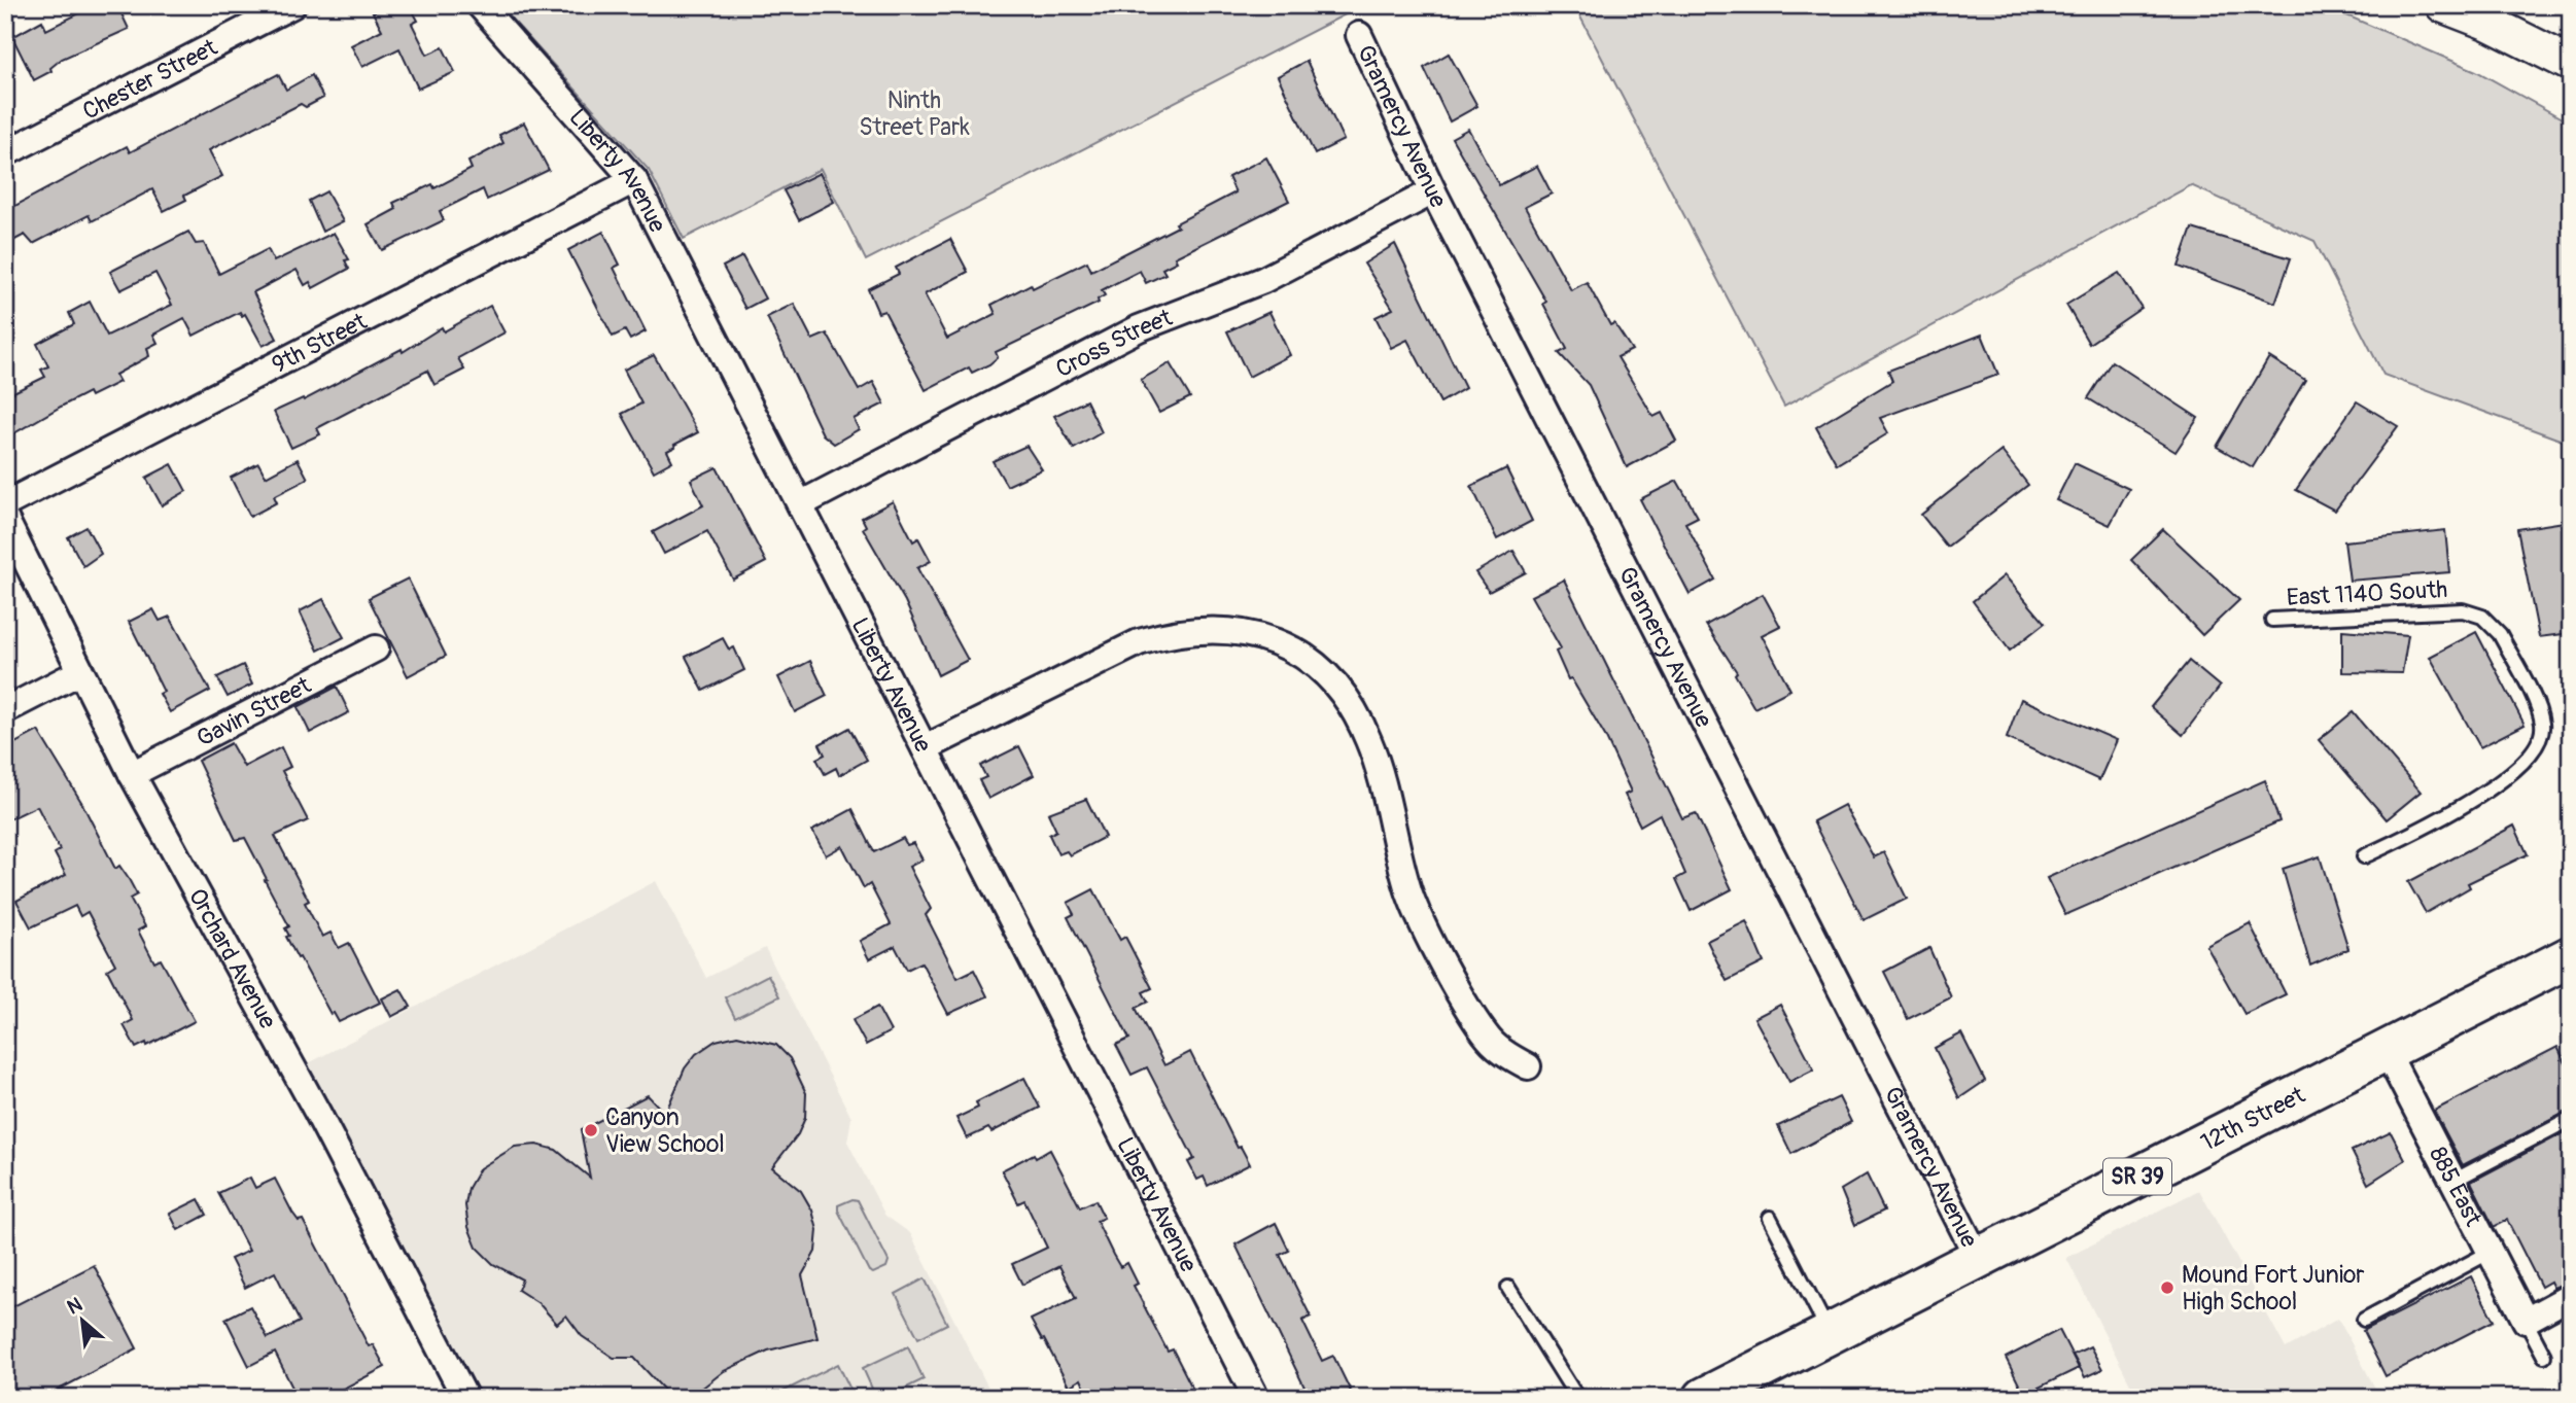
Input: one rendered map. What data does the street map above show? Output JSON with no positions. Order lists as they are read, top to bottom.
{
  "streets": {
    "main road": ["12th Street", "SR 39"],
    "street": [
      "Chester Street",
      "Gramercy Avenue",
      "Liberty Avenue",
      "9th Street",
      "Cross Street",
      "Gavin Street",
      "Orchard Avenue",
      "885 East"
    ],
    "lane": ["East 1140 South"]
  },
  "crossings": [
    ["Gramercy Avenue", "Cross Street"],
    ["Gramercy Avenue", "12th Street"],
    ["Liberty Avenue", "9th Street"],
    ["Liberty Avenue", "Cross Street"],
    ["Gavin Street", "Orchard Avenue"],
    ["12th Street", "885 East"]
  ],
  "parks": ["Ninth Street Park"],
  "places": ["Canyon View School", "Mound Fort Junior High School"],
  "north": "top left"
}
